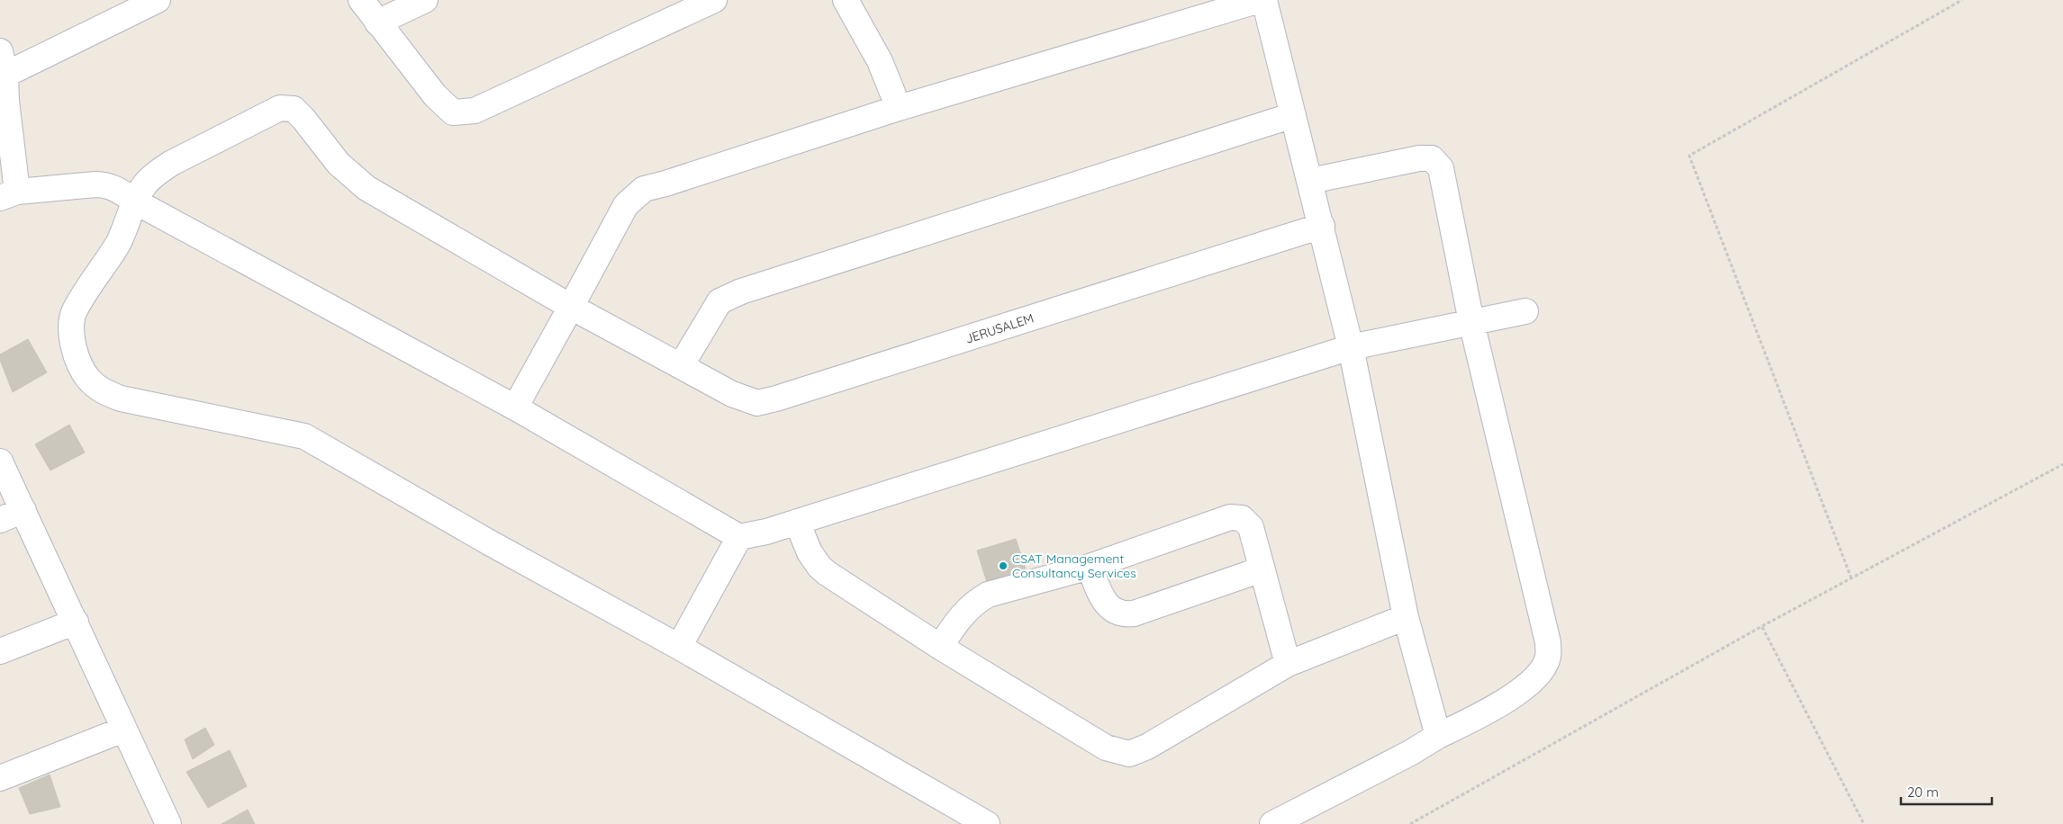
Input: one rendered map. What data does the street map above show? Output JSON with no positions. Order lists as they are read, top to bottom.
{
  "streets": {
    "street": ["JERUSALEM"]
  },
  "places": ["CSAT Management Consultancy Services"],
  "scale_bar": "20 m"
}
